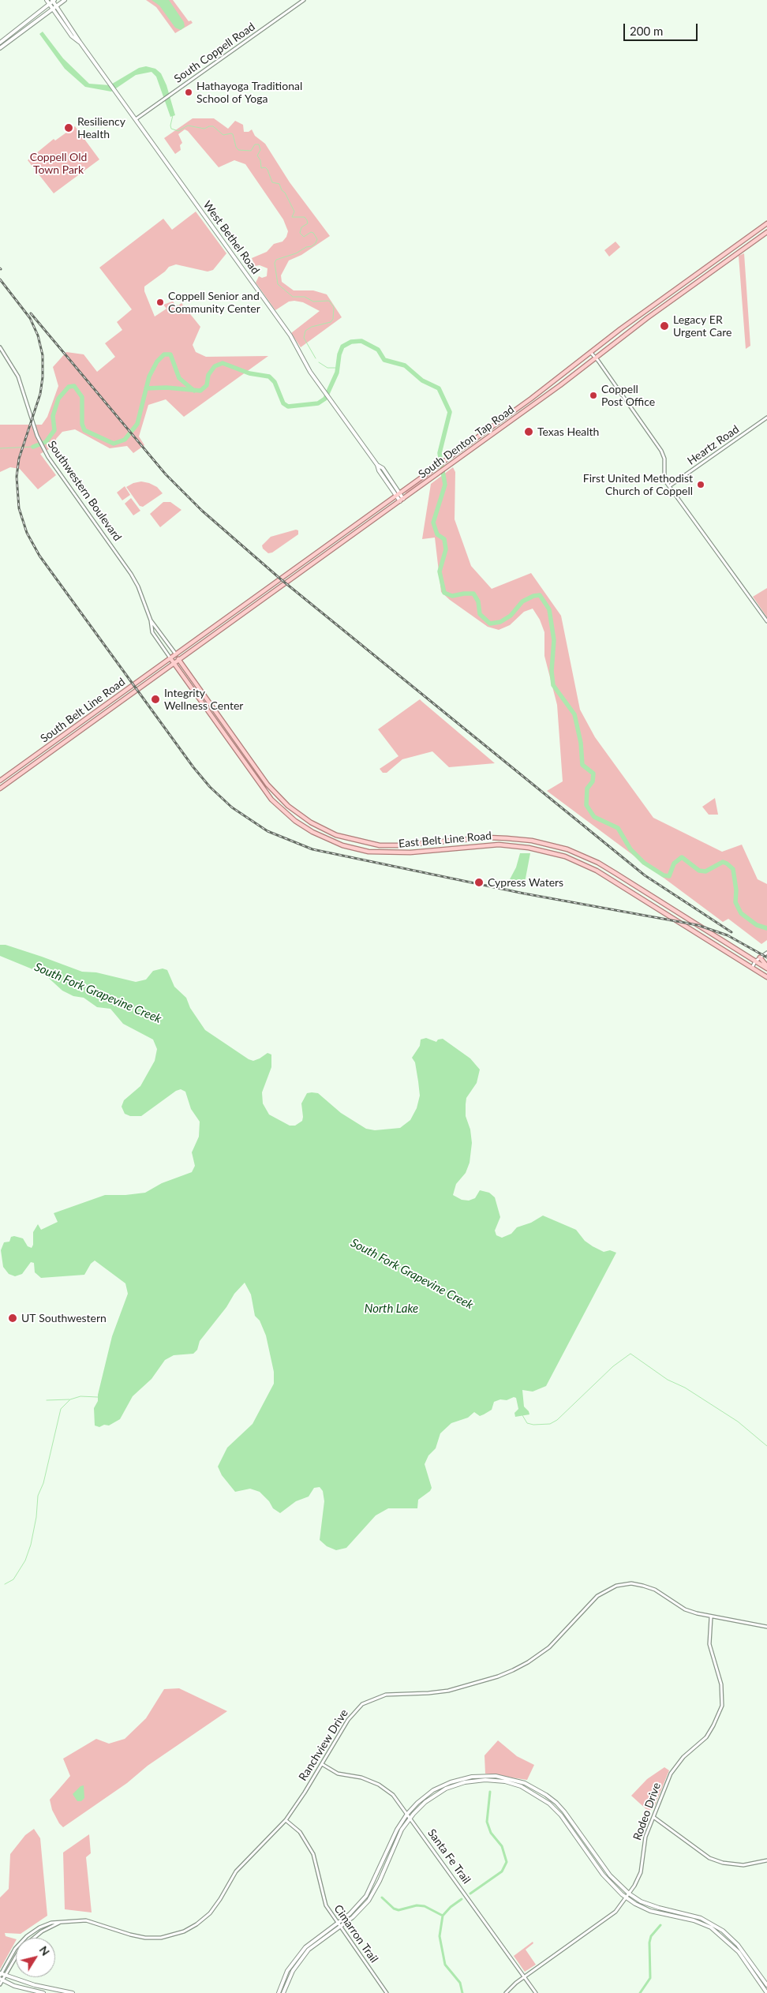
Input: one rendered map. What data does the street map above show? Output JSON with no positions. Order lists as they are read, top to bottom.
{
  "streets": {
    "main road": [
      "West Bethel Road",
      "South Denton Tap Road",
      "Southwestern Boulevard",
      "South Belt Line Road",
      "East Belt Line Road"
    ],
    "street": [
      "South Coppell Road",
      "Heartz Road",
      "Ranchview Drive",
      "Rodeo Drive",
      "Santa Fe Trail",
      "Cimarron Trail"
    ]
  },
  "crossings": [
    ["South Coppell Road", "West Bethel Road"],
    ["West Bethel Road", "South Denton Tap Road"],
    ["South Denton Tap Road", "Southwestern Boulevard"],
    ["South Denton Tap Road", "South Belt Line Road"],
    ["South Denton Tap Road", "East Belt Line Road"],
    ["Southwestern Boulevard", "South Belt Line Road"],
    ["Southwestern Boulevard", "East Belt Line Road"],
    ["South Belt Line Road", "East Belt Line Road"],
    ["Ranchview Drive", "Rodeo Drive"],
    ["Ranchview Drive", "Santa Fe Trail"],
    ["Ranchview Drive", "Cimarron Trail"],
    ["Rodeo Drive", "Santa Fe Trail"]
  ],
  "water": ["South Fork Grapevine Creek", "North Lake"],
  "parks": ["Coppell Old Town Park"],
  "places": [
    "Hathayoga Traditional School of Yoga",
    "Resiliency Health",
    "Coppell Senior and Community Center",
    "Legacy ER Urgent Care",
    "Coppell Post Office",
    "Texas Health",
    "First United Methodist Church of Coppell",
    "Integrity Wellness Center",
    "Cypress Waters",
    "UT Southwestern"
  ],
  "scale_bar": "200 m",
  "north": "top right"
}
